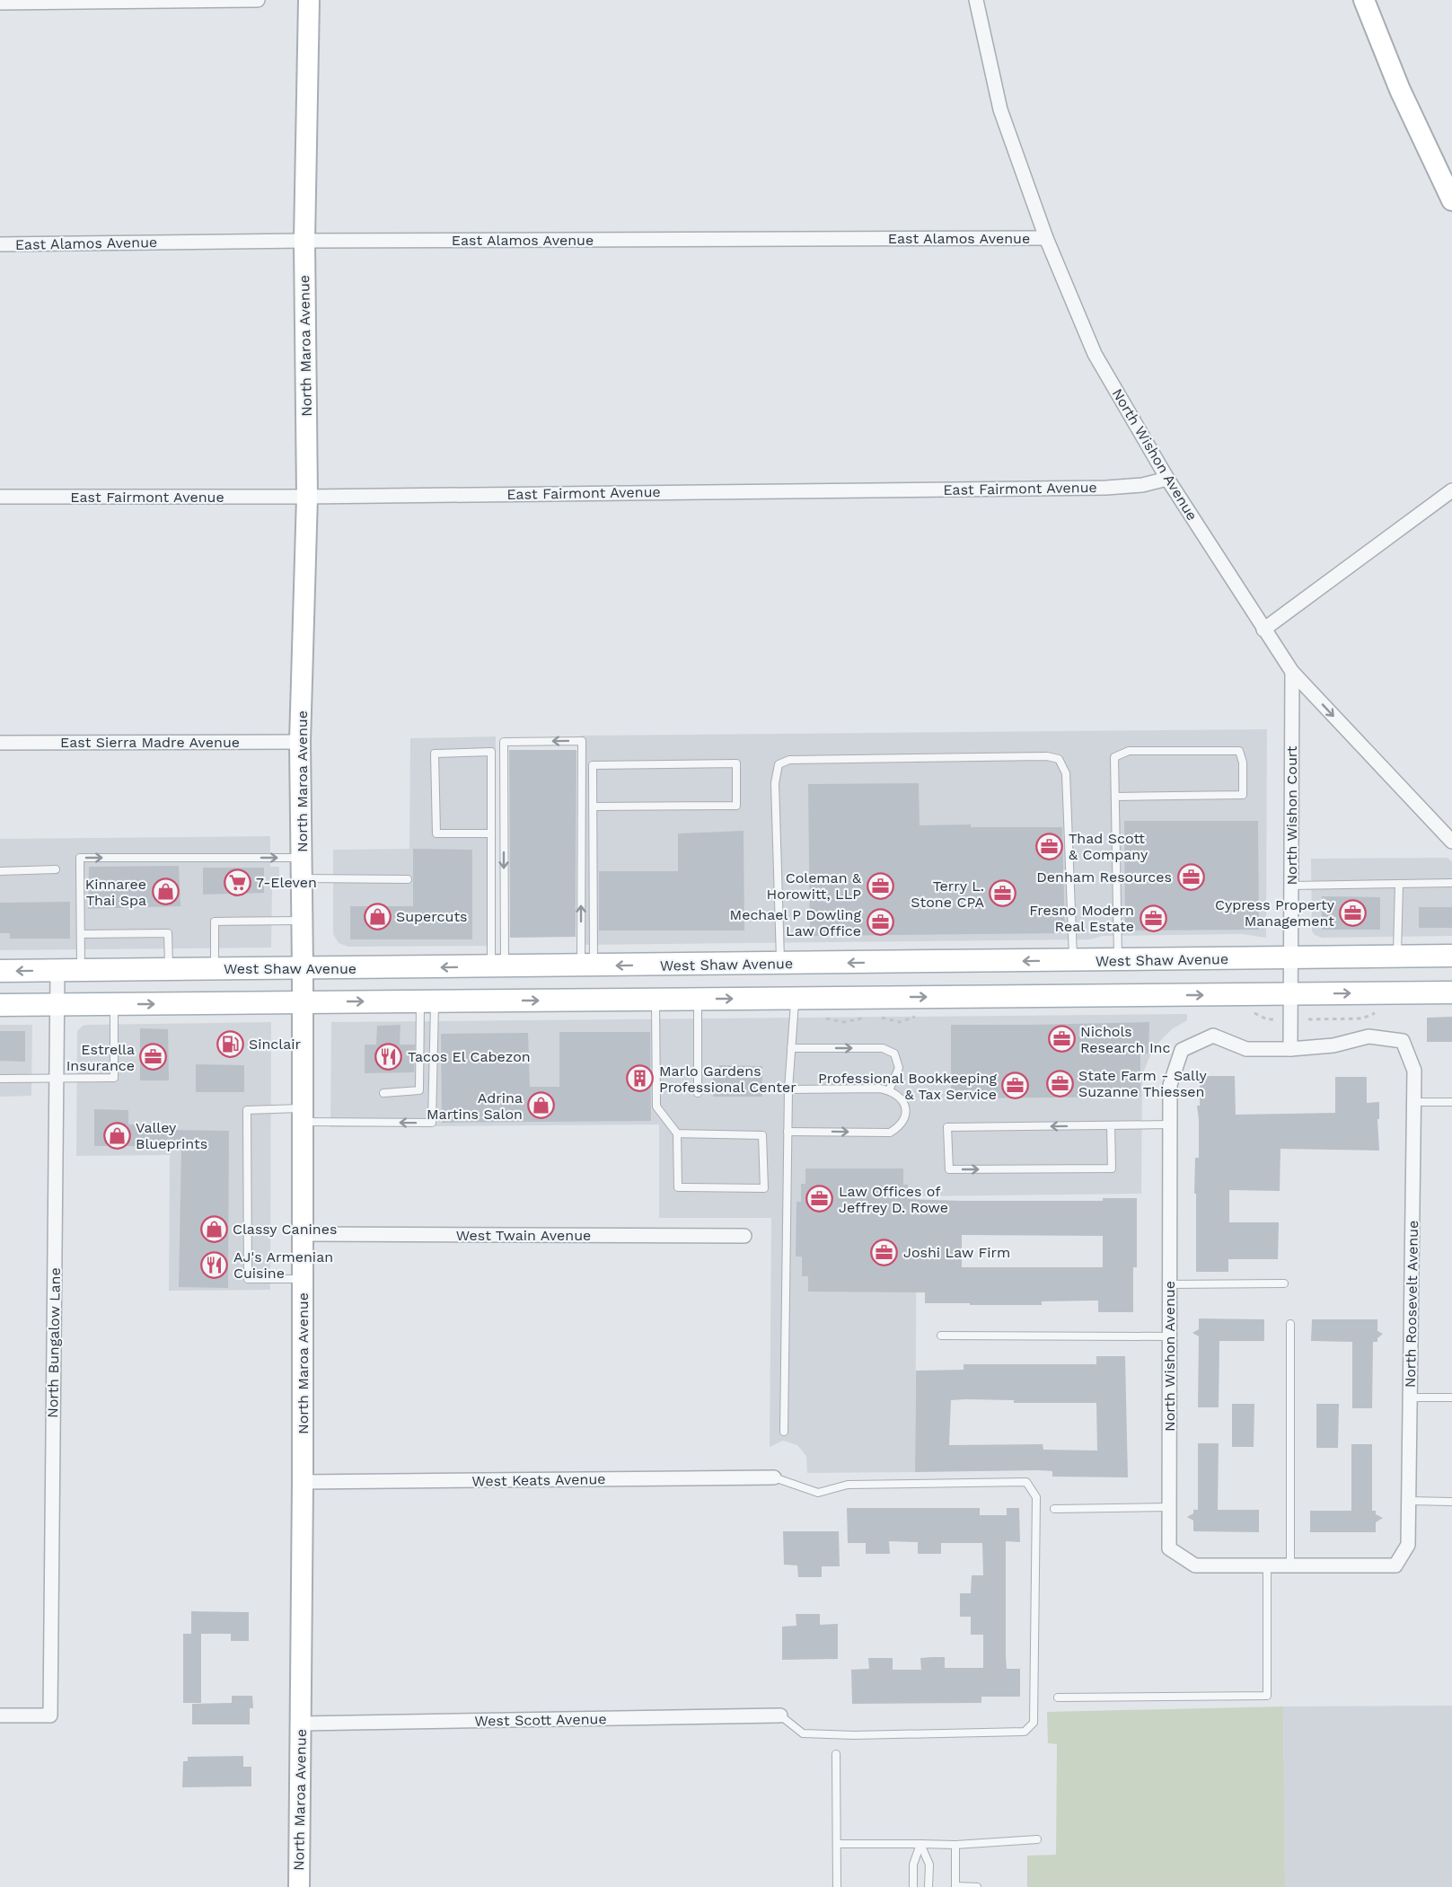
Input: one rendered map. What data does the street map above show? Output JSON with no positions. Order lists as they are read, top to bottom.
{
  "streets": {
    "main road": ["North Maroa Avenue", "West Shaw Avenue"],
    "street": [
      "East Alamos Avenue",
      "North Wishon Avenue",
      "East Fairmont Avenue",
      "East Sierra Madre Avenue",
      "North Wishon Court",
      "West Twain Avenue",
      "North Roosevelt Avenue",
      "North Bungalow Lane",
      "West Keats Avenue",
      "West Scott Avenue"
    ]
  },
  "crossings": [
    ["East Alamos Avenue", "North Maroa Avenue"],
    ["East Alamos Avenue", "North Wishon Avenue"],
    ["North Maroa Avenue", "East Fairmont Avenue"],
    ["North Maroa Avenue", "East Sierra Madre Avenue"],
    ["North Maroa Avenue", "West Shaw Avenue"],
    ["North Maroa Avenue", "West Twain Avenue"],
    ["North Maroa Avenue", "West Keats Avenue"],
    ["North Maroa Avenue", "West Scott Avenue"],
    ["North Wishon Avenue", "East Fairmont Avenue"],
    ["North Wishon Avenue", "North Wishon Court"],
    ["North Wishon Avenue", "North Roosevelt Avenue"],
    ["North Wishon Court", "West Shaw Avenue"],
    ["West Shaw Avenue", "North Bungalow Lane"]
  ],
  "places": {
    "office": [
      "Thad Scott & Company",
      "Denham Resources",
      "Coleman & Horowitt, LLP",
      "Terry L. Stone CPA",
      "Cypress Property Management",
      "Fresno Modern Real Estate",
      "Mechael P Dowling Law Office",
      "Nichols Research Inc",
      "Estrella Insurance",
      "State Farm - Sally Suzanne Thiessen",
      "Professional Bookkeeping & Tax Service",
      "Law Offices of Jeffrey D. Rowe",
      "Joshi Law Firm"
    ],
    "supermarket": ["7-Eleven"],
    "shop": [
      "Kinnaree Thai Spa",
      "Supercuts",
      "Adrina Martins Salon",
      "Valley Blueprints",
      "Classy Canines"
    ],
    "fuel station": ["Sinclair"],
    "restaurant": ["Tacos El Cabezon", "AJ's Armenian Cuisine"],
    "building": ["Marlo Gardens Professional Center"]
  }
}
